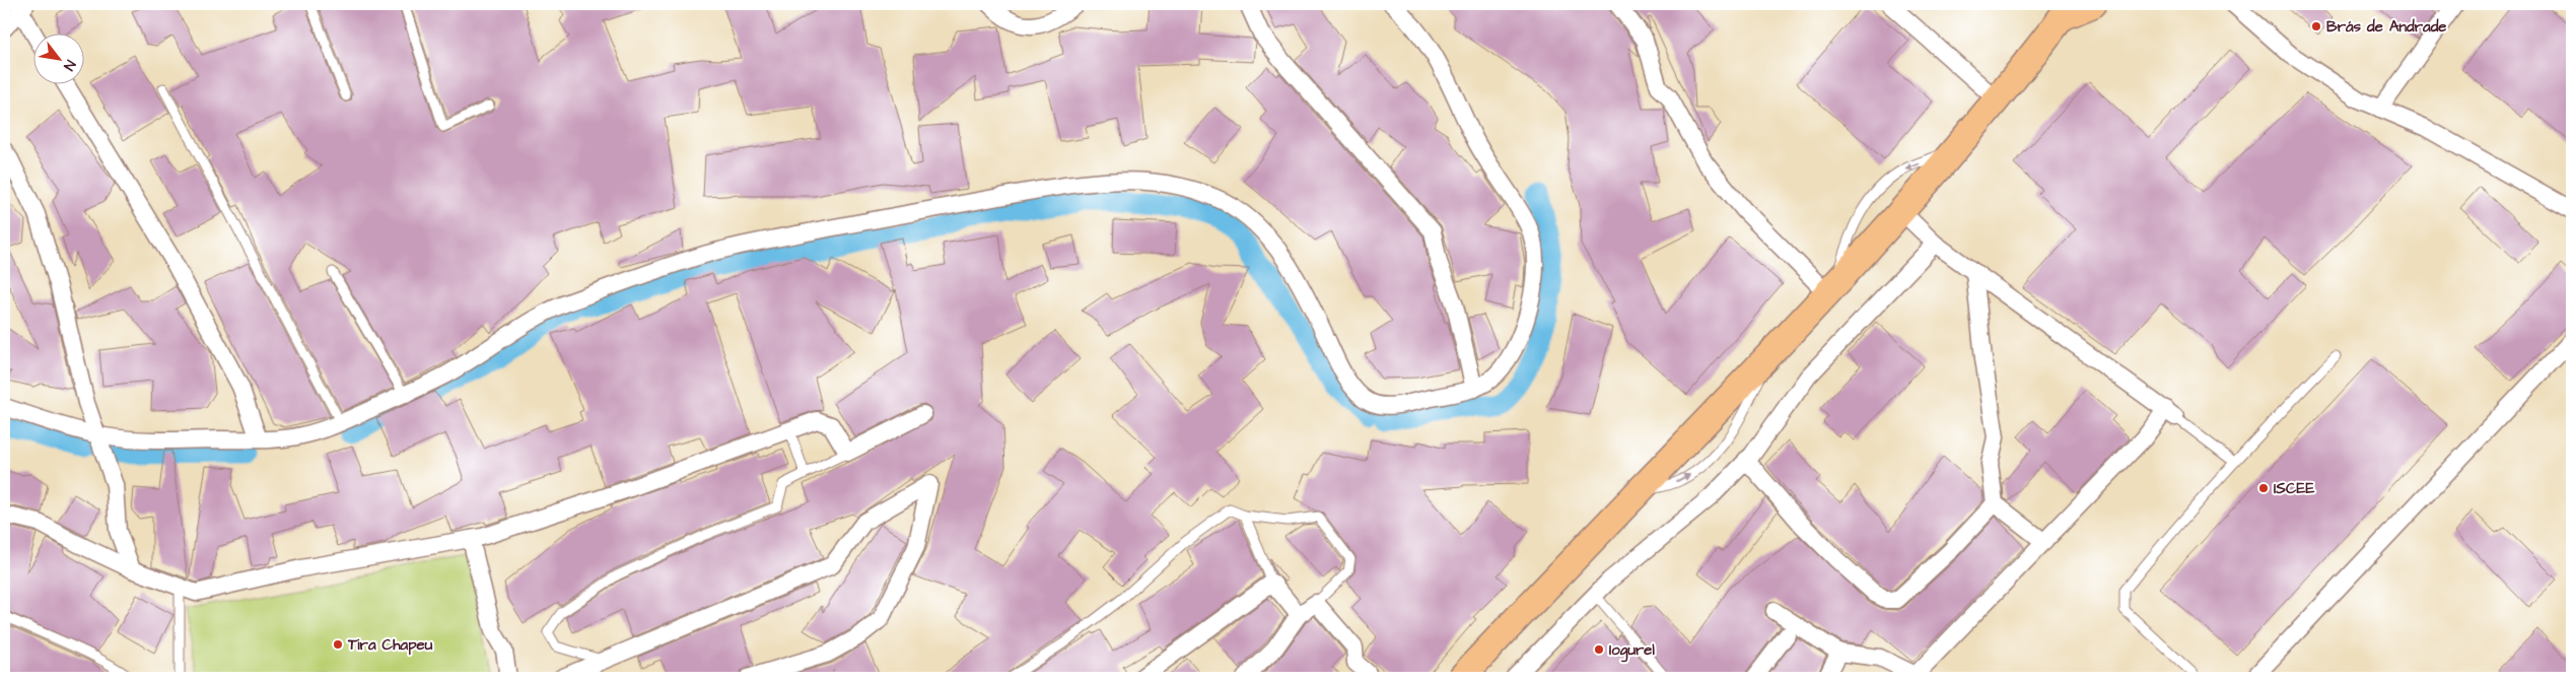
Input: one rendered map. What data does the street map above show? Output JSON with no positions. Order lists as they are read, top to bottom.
{
  "places": [
    "Brás de Andrade",
    "ISCEE",
    "Tira Chapeu",
    "Iogurel"
  ],
  "north": "bottom right"
}
